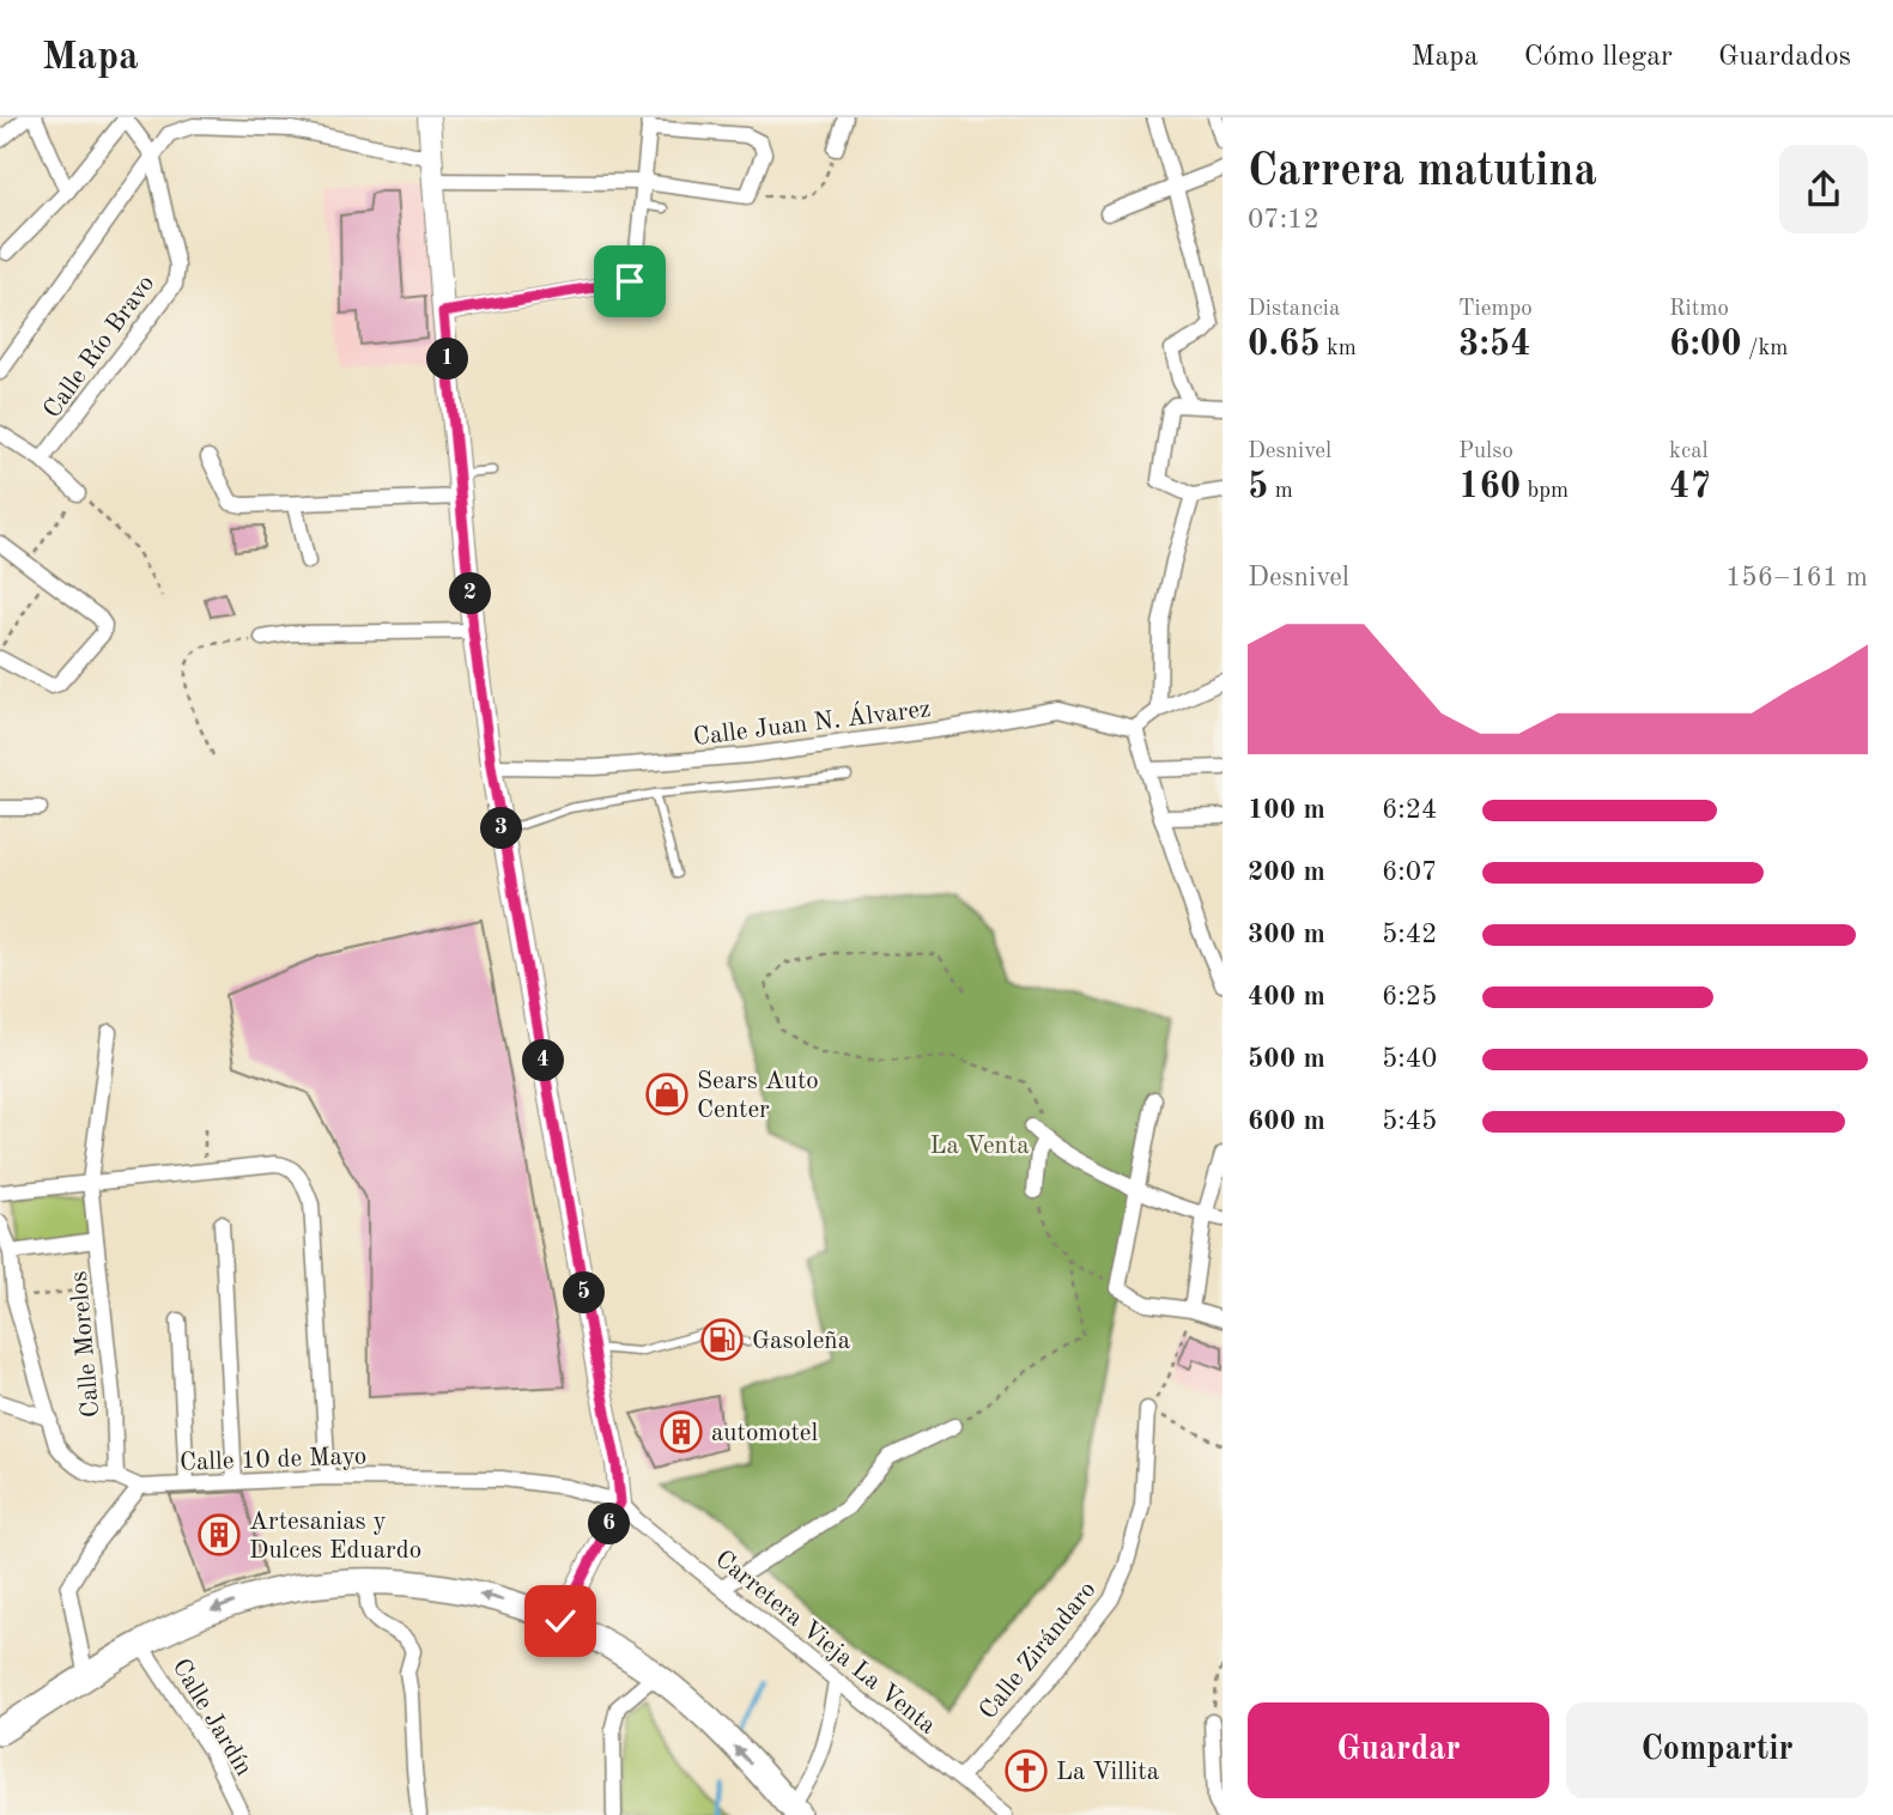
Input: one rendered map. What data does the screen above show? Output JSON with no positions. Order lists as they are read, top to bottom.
{
  "streets": {
    "street": [
      "Calle Río Bravo",
      "Calle Juan N. Álvarez",
      "Calle Morelos",
      "Calle 10 de Mayo",
      "Carretera Vieja La Venta",
      "Calle Zirándaro",
      "Calle Jardín"
    ]
  },
  "crossings": [
    ["Calle 10 de Mayo", "Carretera Vieja La Venta"],
    ["Carretera Vieja La Venta", "Calle Zirándaro"]
  ],
  "parks": ["La Venta"],
  "places": {
    "shop": ["Sears Auto Center"],
    "fuel station": ["Gasoleña"],
    "building": ["automotel", "Artesanias y Dulces Eduardo"],
    "church": ["La Villita"]
  },
  "page": {
    "header": "Mapa",
    "nav": ["Mapa", "Cómo llegar", "Guardados"],
    "heading": ["Carrera matutina", "07:12"],
    "stats": [
      ["Distancia", "0.65 km"],
      ["Tiempo", "3:54"],
      ["Ritmo", "6:00 /km"],
      ["Desnivel", "5 m"],
      ["Pulso", "160 bpm"],
      ["kcal", "47"]
    ],
    "pins": [
      "1",
      "2",
      "3",
      "4",
      "5",
      "6"
    ],
    "chart": ["Desnivel", "156–161 m"],
    "list": [
      {
        "name": "100 m",
        "note": "6:24"
      },
      {
        "name": "200 m",
        "note": "6:07"
      },
      {
        "name": "300 m",
        "note": "5:42"
      },
      {
        "name": "400 m",
        "note": "6:25"
      },
      {
        "name": "500 m",
        "note": "5:40"
      },
      {
        "name": "600 m",
        "note": "5:45"
      }
    ],
    "buttons": ["Guardar", "Compartir"]
  }
}
